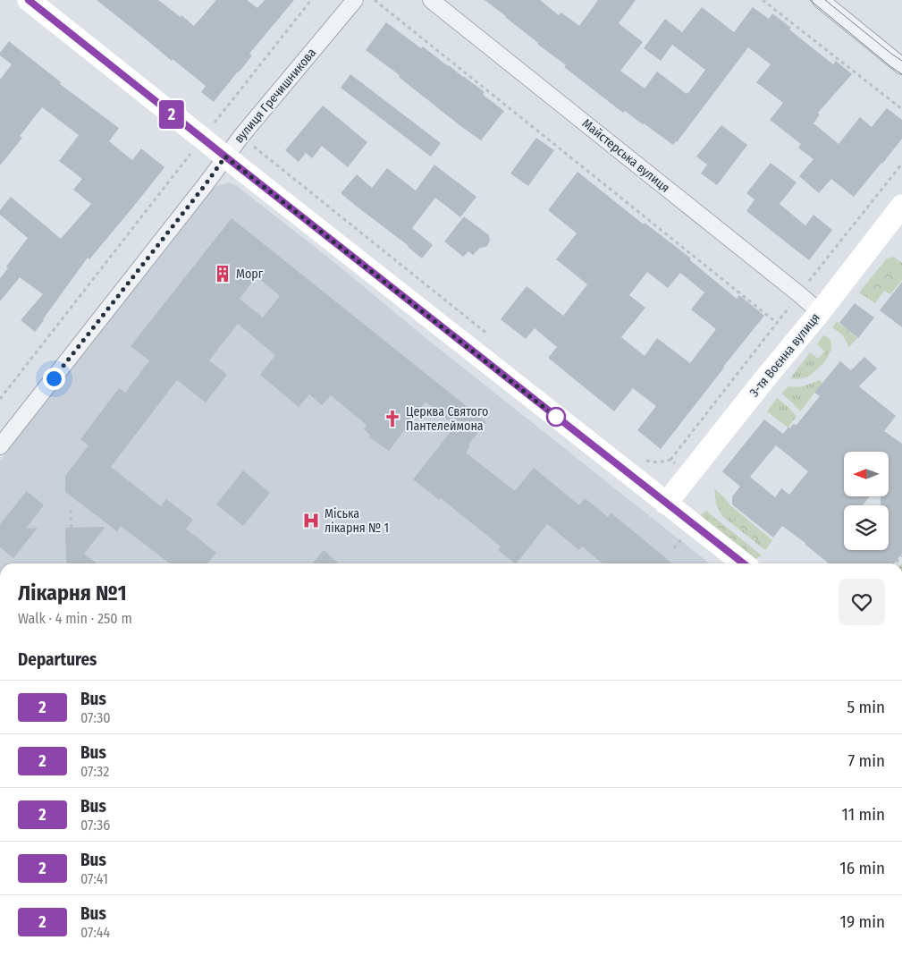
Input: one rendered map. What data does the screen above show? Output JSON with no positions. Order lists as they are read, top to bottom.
{
  "streets": {
    "street": ["вулиця Гречишникова", "Майстерська вулиця", "3-тя Воєнна вулиця"]
  },
  "crossings": [
    ["Майстерська вулиця", "3-тя Воєнна вулиця"]
  ],
  "places": {
    "building": ["Морг"],
    "church": ["Церква Святого Пантелеймона"],
    "hospital": ["Міська лікарня № 1"]
  },
  "lines": ["bus line 2"],
  "north": "left",
  "page": {
    "on_map": "2",
    "heading": [
      ["Лікарня №1", "Walk · 4 min · 250 m"],
      "Departures"
    ],
    "list": [
      {
        "mark": "2",
        "name": "Bus",
        "note": "07:30",
        "value": "5 min"
      },
      {
        "mark": "2",
        "name": "Bus",
        "note": "07:32",
        "value": "7 min"
      },
      {
        "mark": "2",
        "name": "Bus",
        "note": "07:36",
        "value": "11 min"
      },
      {
        "mark": "2",
        "name": "Bus",
        "note": "07:41",
        "value": "16 min"
      },
      {
        "mark": "2",
        "name": "Bus",
        "note": "07:44",
        "value": "19 min"
      }
    ]
  }
}
